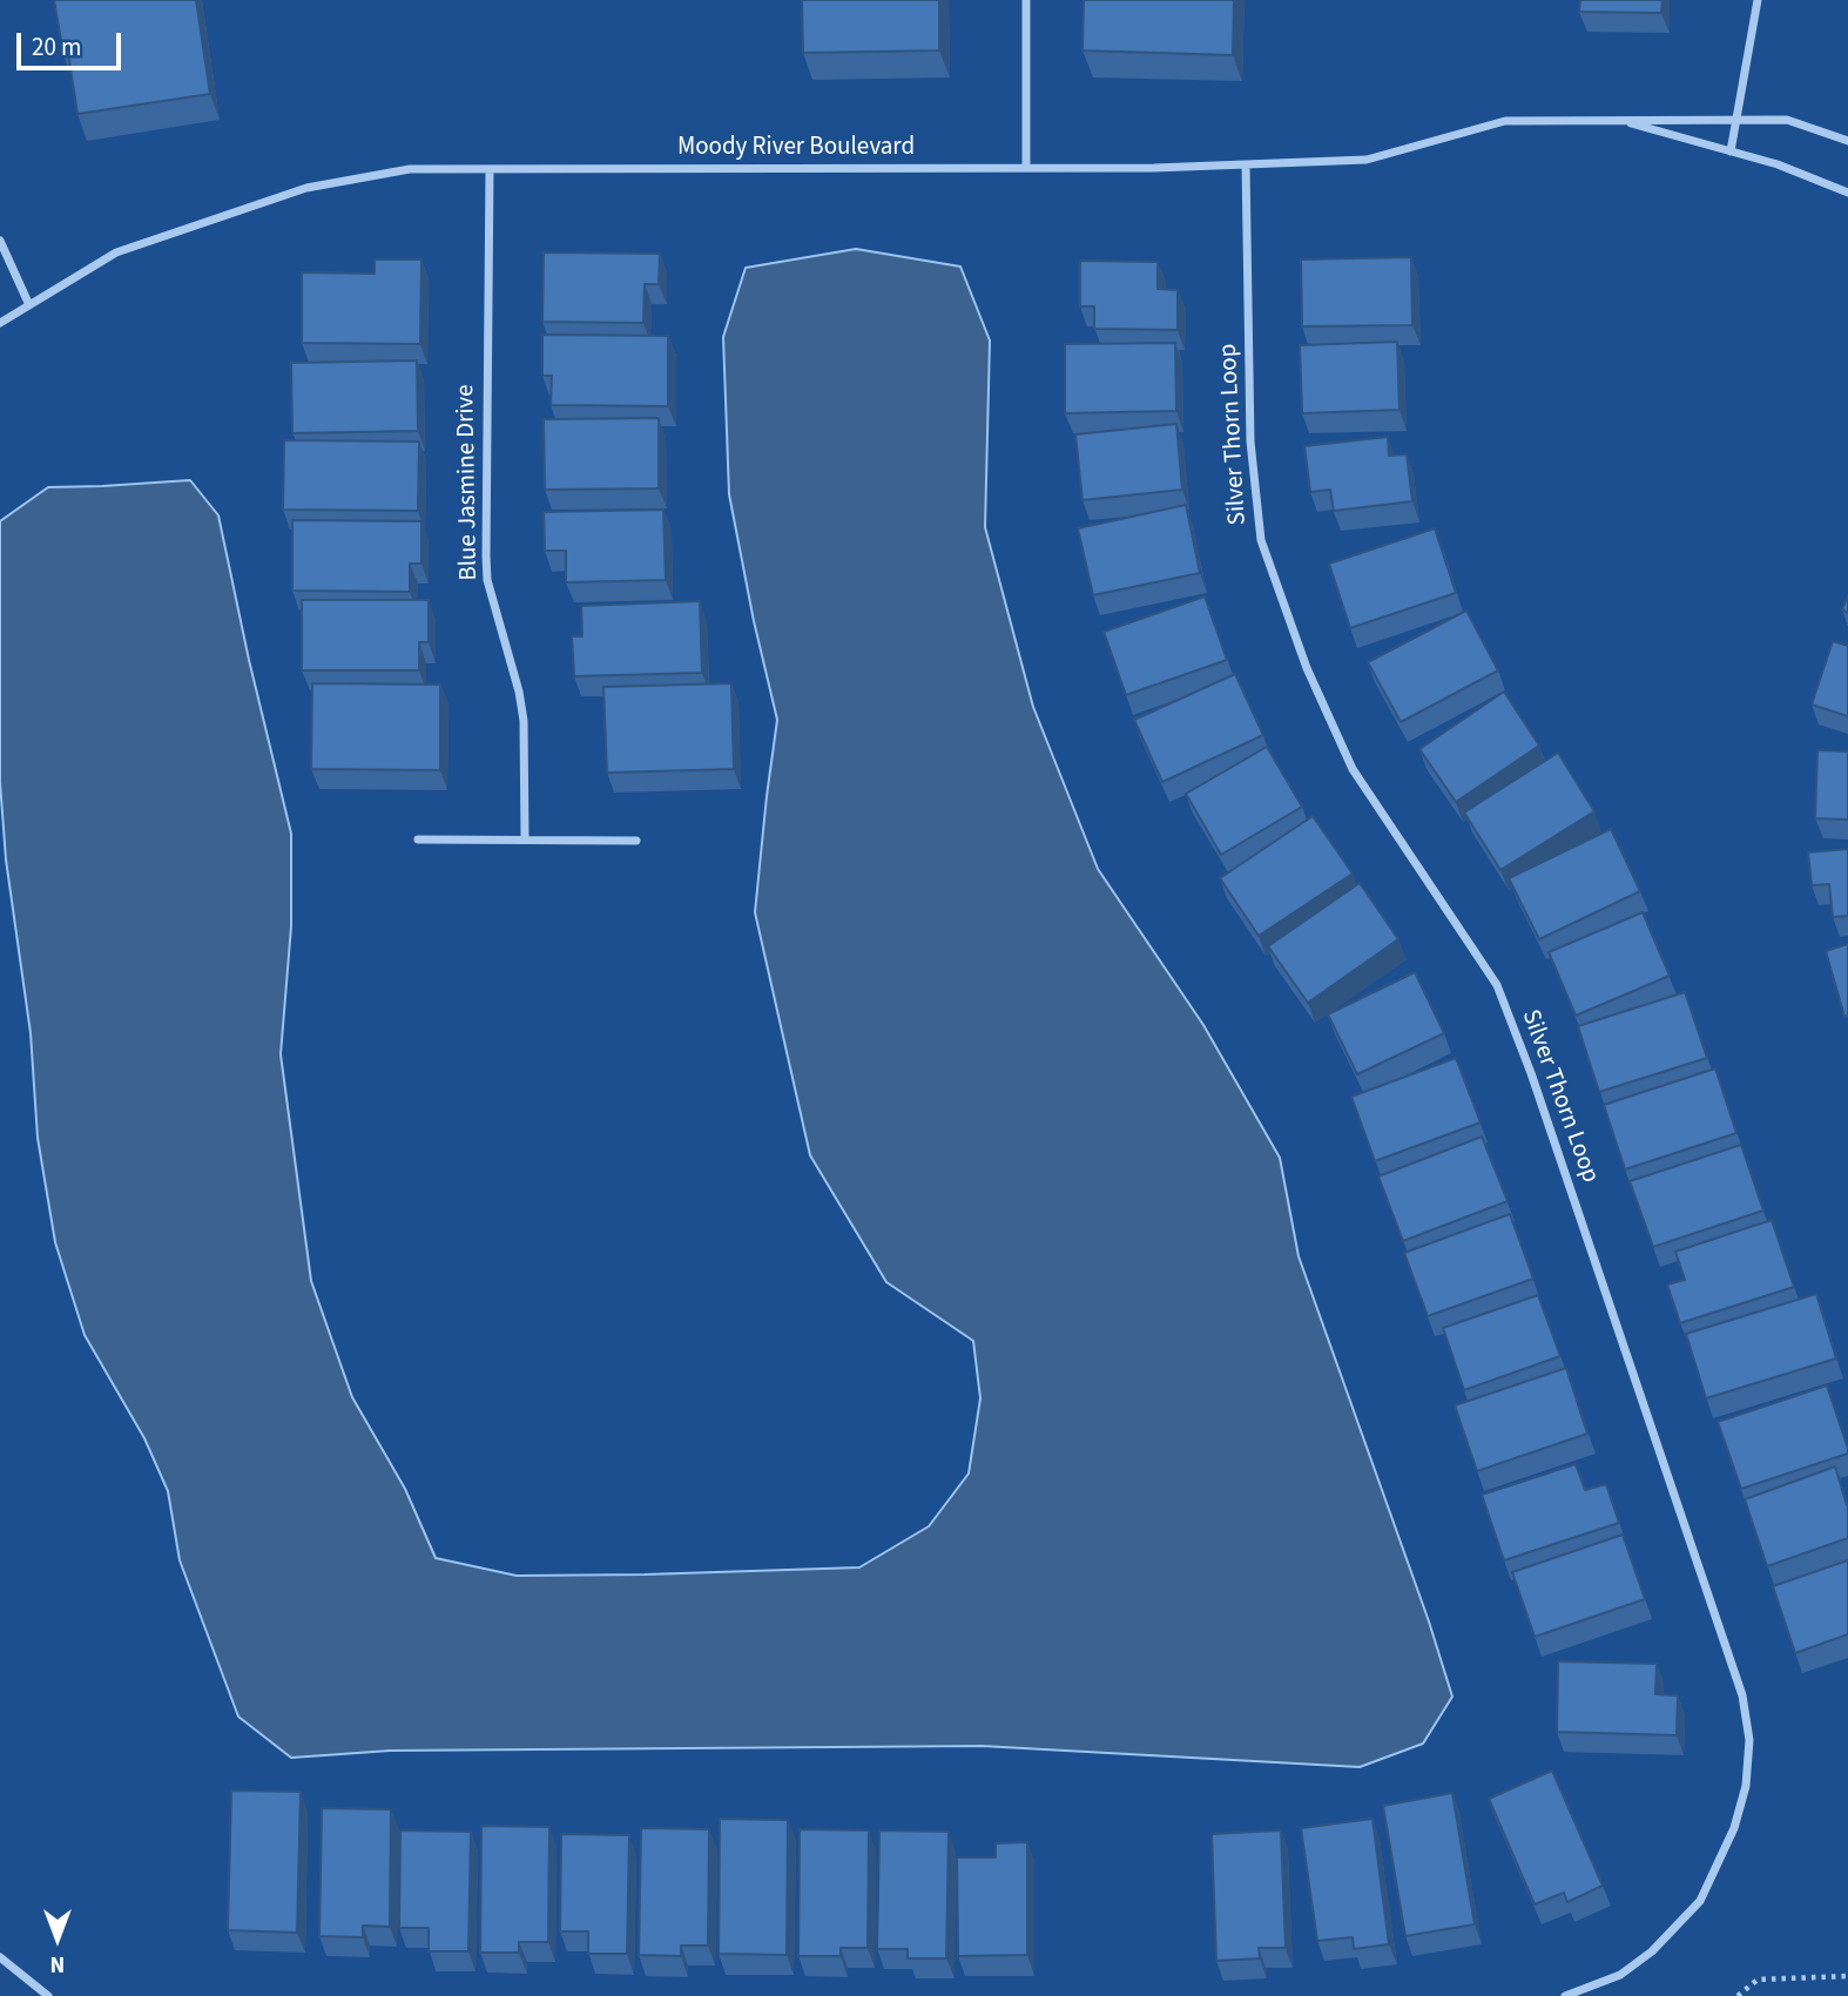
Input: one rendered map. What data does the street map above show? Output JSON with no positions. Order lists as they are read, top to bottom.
{
  "streets": {
    "street": ["Moody River Boulevard", "Silver Thorn Loop", "Blue Jasmine Drive"]
  },
  "crossings": [
    ["Moody River Boulevard", "Silver Thorn Loop"],
    ["Moody River Boulevard", "Blue Jasmine Drive"]
  ],
  "scale_bar": "20 m",
  "north": "bottom"
}
